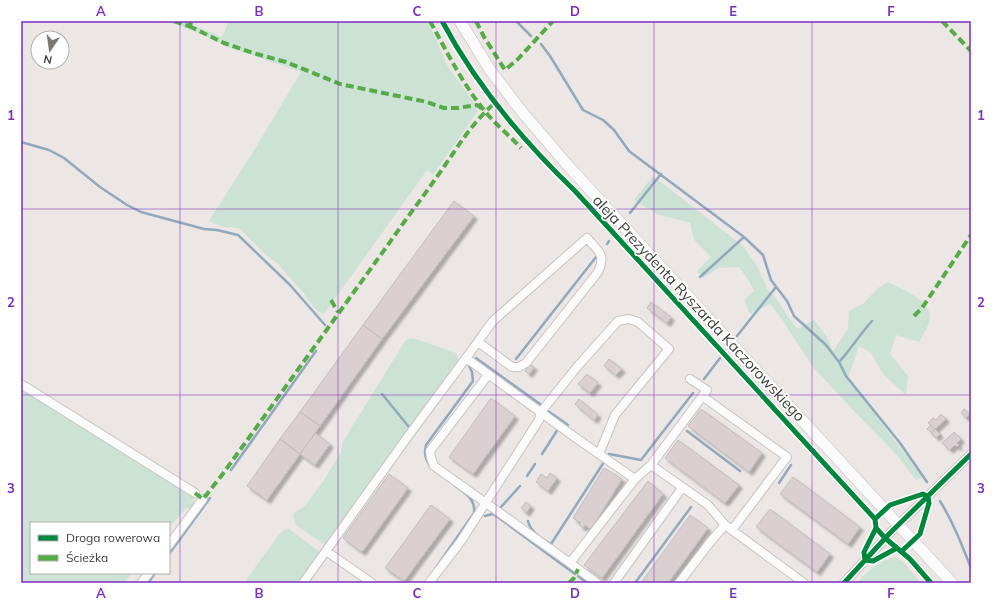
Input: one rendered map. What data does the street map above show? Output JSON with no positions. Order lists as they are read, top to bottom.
{
  "streets": {
    "main road": ["aleja Prezydenta Ryszarda Kaczorowskiego"]
  },
  "legend": ["Droga rowerowa", "Ścieżka"],
  "north": "bottom",
  "grid": {
    "columns": [
      "A",
      "B",
      "C",
      "D",
      "E",
      "F"
    ],
    "rows": ["1", "2", "3"]
  }
}
